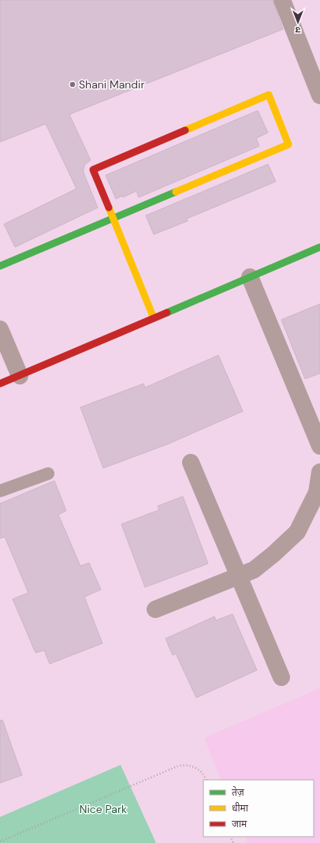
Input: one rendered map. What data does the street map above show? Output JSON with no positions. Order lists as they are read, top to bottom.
{
  "parks": ["Nice Park"],
  "places": ["Shani Mandir"],
  "legend": ["तेज़", "धीमा", "जाम"],
  "north": "bottom"
}
